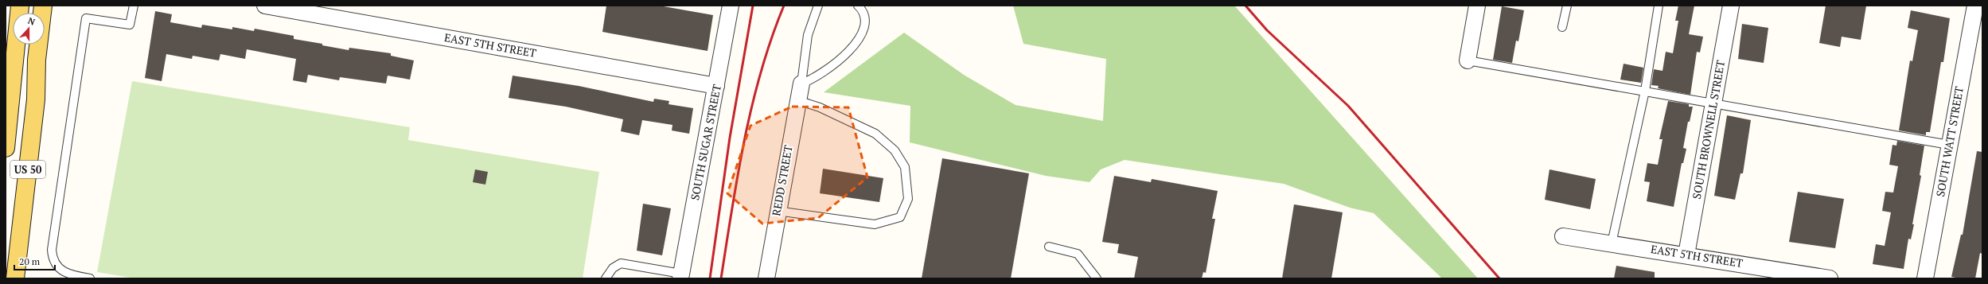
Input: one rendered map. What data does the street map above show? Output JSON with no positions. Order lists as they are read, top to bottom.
{
  "streets": {
    "main road": ["US 50"],
    "street": [
      "EAST 5TH STREET",
      "SOUTH BROWNELL STREET",
      "SOUTH WATT STREET",
      "SOUTH SUGAR STREET",
      "REDD STREET"
    ]
  },
  "crossings": [
    ["EAST 5TH STREET", "SOUTH BROWNELL STREET"],
    ["EAST 5TH STREET", "SOUTH SUGAR STREET"]
  ],
  "scale_bar": "20 m",
  "north": "top"
}
